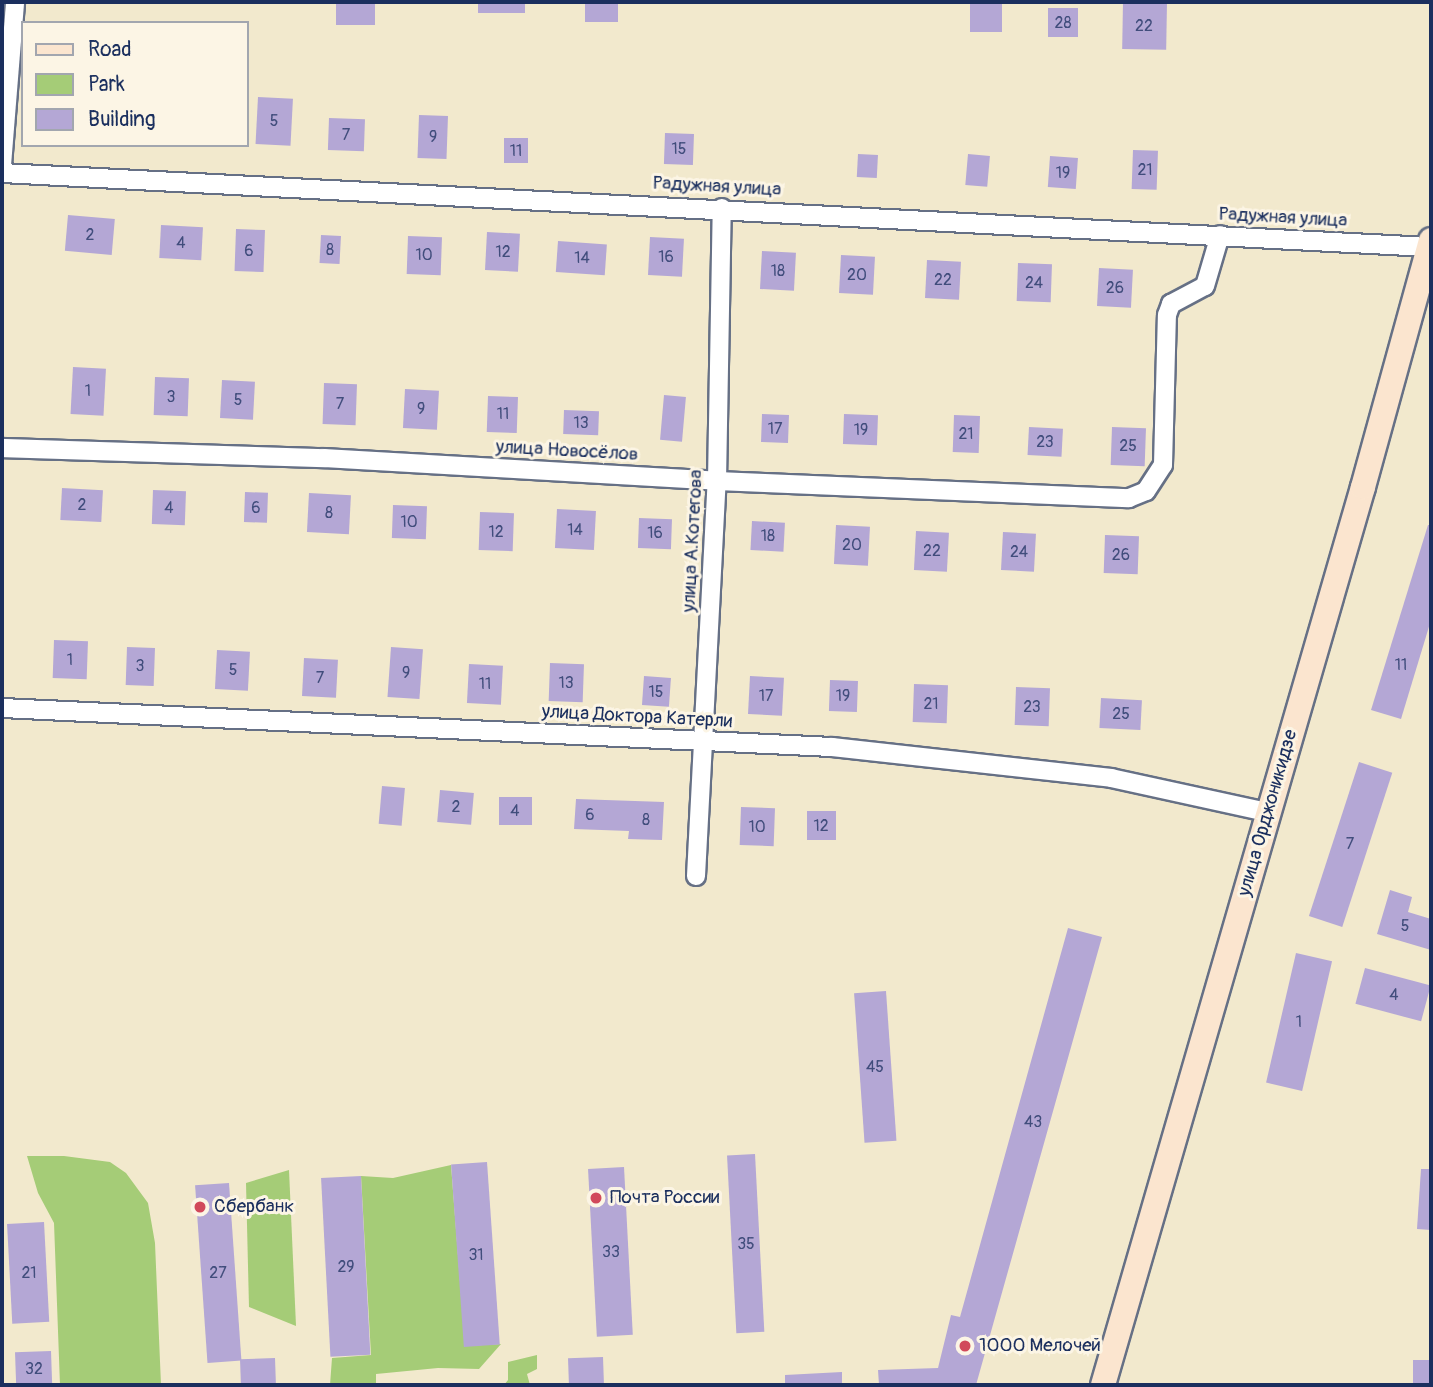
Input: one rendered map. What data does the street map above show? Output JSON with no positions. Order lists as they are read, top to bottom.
{
  "streets": {
    "main road": ["улица Орджоникидзе"],
    "street": [
      "Радужная улица",
      "улица Новосёлов",
      "улица А.Котегова",
      "улица Доктора Катерли"
    ]
  },
  "crossings": [
    ["Радужная улица", "улица Новосёлов"],
    ["Радужная улица", "улица А.Котегова"],
    ["Радужная улица", "улица Орджоникидзе"],
    ["улица Новосёлов", "улица А.Котегова"],
    ["улица А.Котегова", "улица Доктора Катерли"],
    ["улица Доктора Катерли", "улица Орджоникидзе"]
  ],
  "places": ["Почта России", "Сбербанк", "1000 Мелочей"],
  "house_numbers": [
    "28",
    "22",
    "5",
    "7",
    "9",
    "15",
    "11",
    "21",
    "19",
    "2",
    "4",
    "8",
    "6",
    "12",
    "10",
    "16",
    "14",
    "18",
    "20",
    "22",
    "24",
    "26",
    "1",
    "3",
    "5",
    "7",
    "9",
    "11",
    "13",
    "17",
    "19",
    "21",
    "23",
    "25",
    "2",
    "4",
    "6",
    "8",
    "10",
    "14",
    "12",
    "16",
    "18",
    "20",
    "22",
    "24",
    "26",
    "1",
    "11",
    "3",
    "5",
    "9",
    "7",
    "13",
    "11",
    "15",
    "17",
    "19",
    "21",
    "23",
    "25",
    "2",
    "4",
    "6",
    "8",
    "12",
    "10",
    "7",
    "5",
    "4",
    "1",
    "45",
    "43",
    "35",
    "33",
    "31",
    "29",
    "21",
    "27",
    "32"
  ],
  "legend": ["Road", "Park", "Building"]
}
